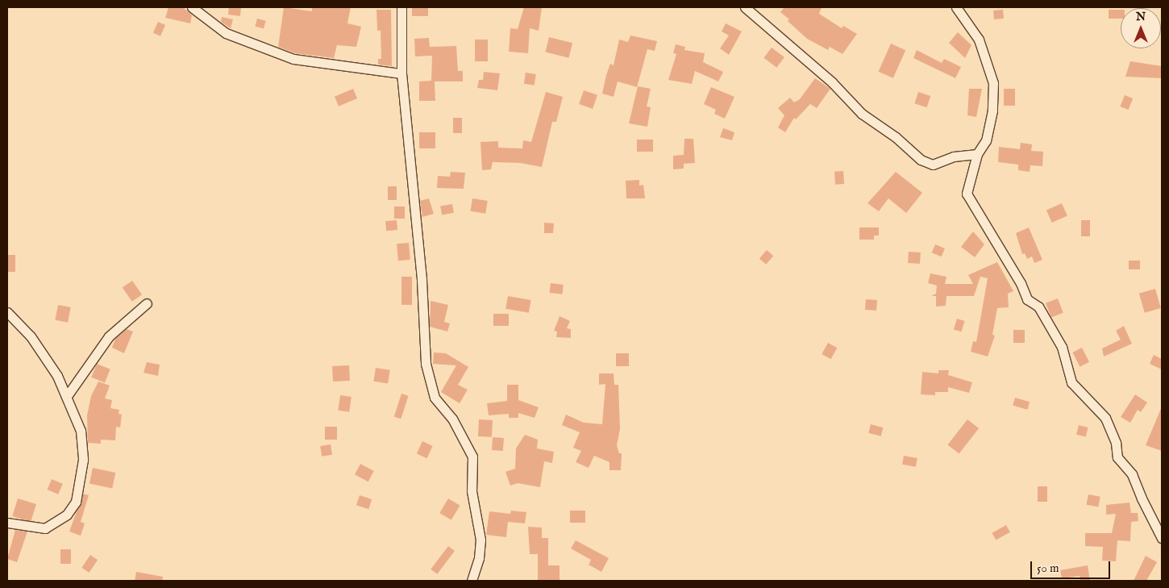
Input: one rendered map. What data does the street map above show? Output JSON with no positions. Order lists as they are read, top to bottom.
{
  "scale_bar": "50 m",
  "north": "top"
}
